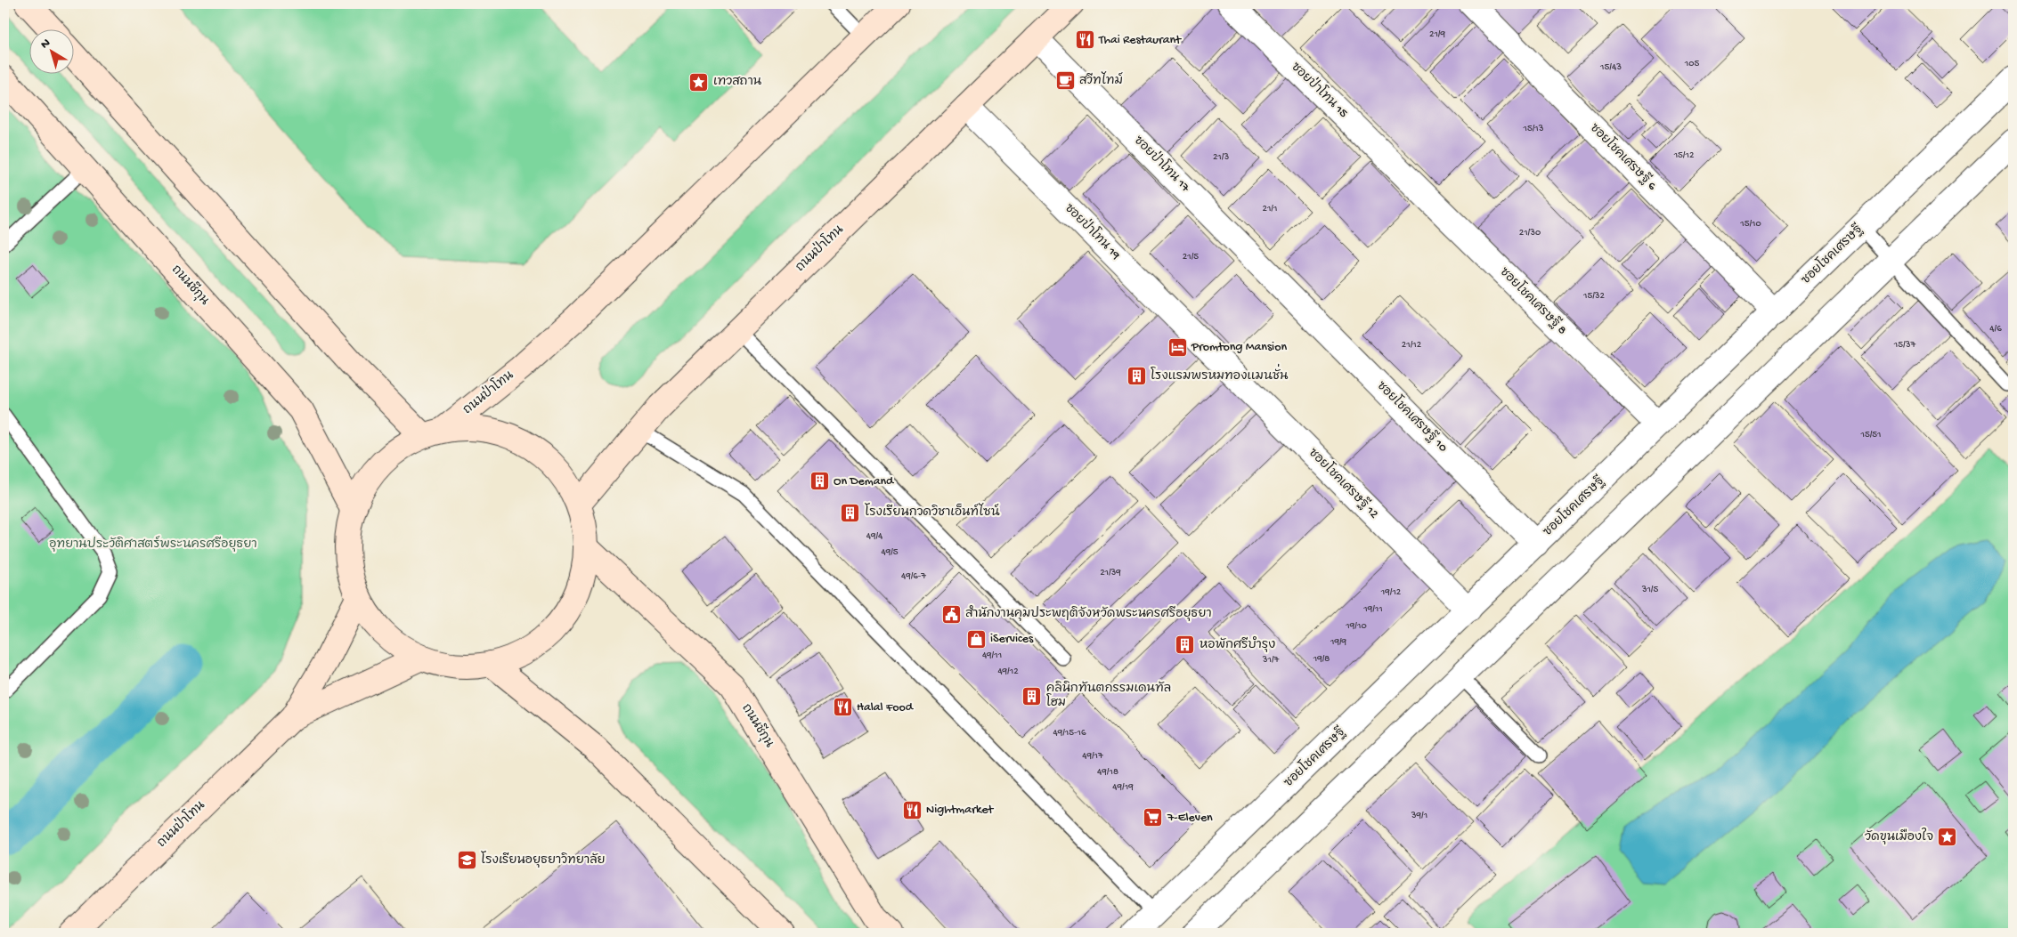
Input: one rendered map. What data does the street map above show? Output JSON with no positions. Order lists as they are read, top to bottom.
{
  "streets": {
    "main road": ["ถนนป่าโทน", "ถนนชีกุน"],
    "street": [
      "ซอยป่าโทน 15",
      "ซอยโชคเศรษฐี 6",
      "ซอยป่าโทน 17",
      "ซอยป่าโทน 19",
      "ซอยโชคเศรษฐี",
      "ซอยโชคเศรษฐี 8",
      "ซอยโชคเศรษฐี 10",
      "ซอยโชคเศรษฐี 12"
    ]
  },
  "crossings": [
    ["ซอยป่าโทน 15", "ซอยโชคเศรษฐี 8"],
    ["ซอยโชคเศรษฐี 6", "ซอยโชคเศรษฐี"],
    ["ซอยป่าโทน 17", "ถนนป่าโทน"],
    ["ซอยป่าโทน 17", "ซอยโชคเศรษฐี 10"],
    ["ซอยป่าโทน 19", "ถนนป่าโทน"],
    ["ซอยป่าโทน 19", "ซอยโชคเศรษฐี 12"],
    ["ซอยโชคเศรษฐี", "ซอยโชคเศรษฐี 8"],
    ["ซอยโชคเศรษฐี", "ซอยโชคเศรษฐี 10"],
    ["ซอยโชคเศรษฐี", "ซอยโชคเศรษฐี 12"]
  ],
  "parks": ["อุทยานประวัติศาสตร์พระนครศรีอยุธยา"],
  "places": {
    "restaurant": ["Thai Restaurant", "Halal Food", "Nightmarket"],
    "cafe": ["สวีทไทม์"],
    "place": ["เทวสถาน", "วัดขุนเมืองใจ"],
    "hotel": ["Promtong Mansion"],
    "building": [
      "โรงแรมพรหมทองแมนชั่น",
      "On Demand",
      "โรงเรียนกวดวิชาเอ็นท์ไซน์",
      "หอพักศรีบำรุง",
      "คลินิกทันตกรรมเดนทัล โฮม"
    ],
    "public building": ["สำนักงานคุมประพฤติจังหวัดพระนครศรีอยุธยา"],
    "shop": ["iServices"],
    "supermarket": ["7-Eleven"],
    "school or university": ["โรงเรียนอยุธยาวิทยาลัย"]
  },
  "house_numbers": [
    "21/9",
    "105",
    "15/43",
    "15/13",
    "15/12",
    "21/3",
    "21/1",
    "15/10",
    "21/30",
    "21/5",
    "15/32",
    "4/6",
    "21/12",
    "15/37",
    "15/51",
    "49/4",
    "49/5",
    "21/39",
    "49/6-7",
    "31/5",
    "19/12",
    "19/11",
    "19/10",
    "19/9",
    "49/11",
    "19/8",
    "31/7",
    "49/12",
    "49/15-16",
    "49/17",
    "49/18",
    "49/19",
    "39/1"
  ],
  "north": "top left"
}
